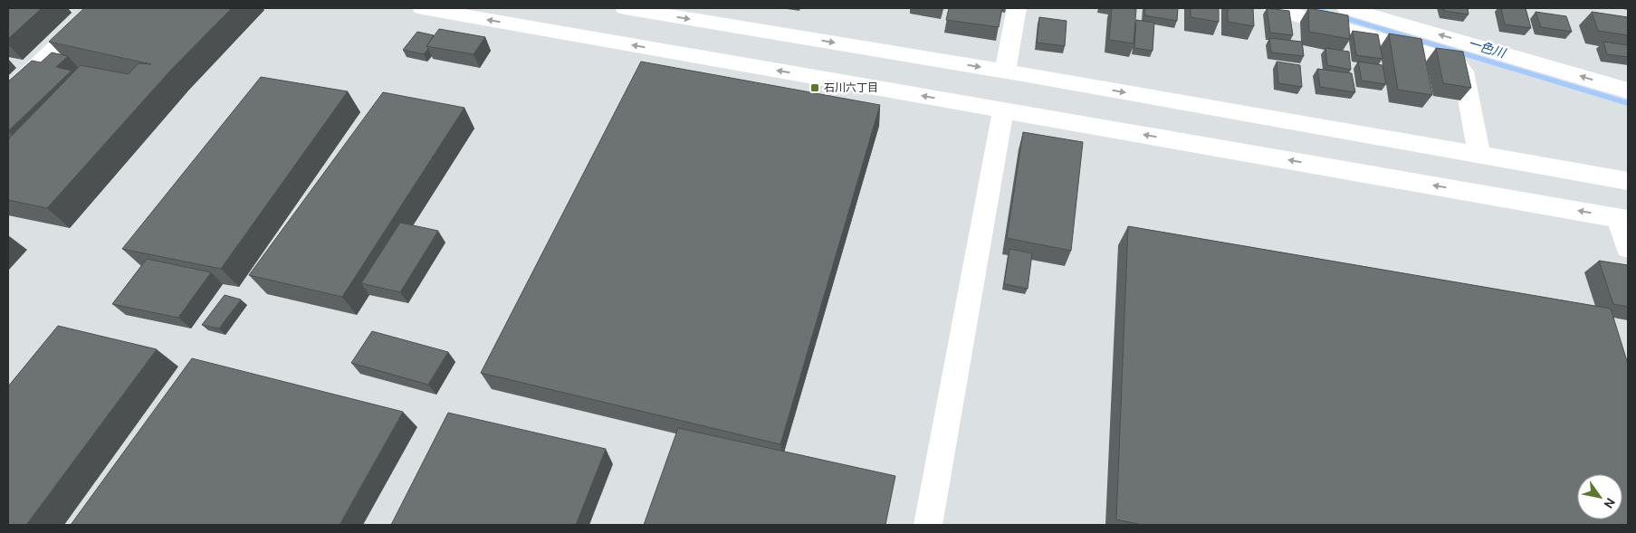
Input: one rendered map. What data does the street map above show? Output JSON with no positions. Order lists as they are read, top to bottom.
{
  "water": ["一色川"],
  "places": {
    "transit": ["石川六丁目"]
  },
  "north": "bottom right"
}
